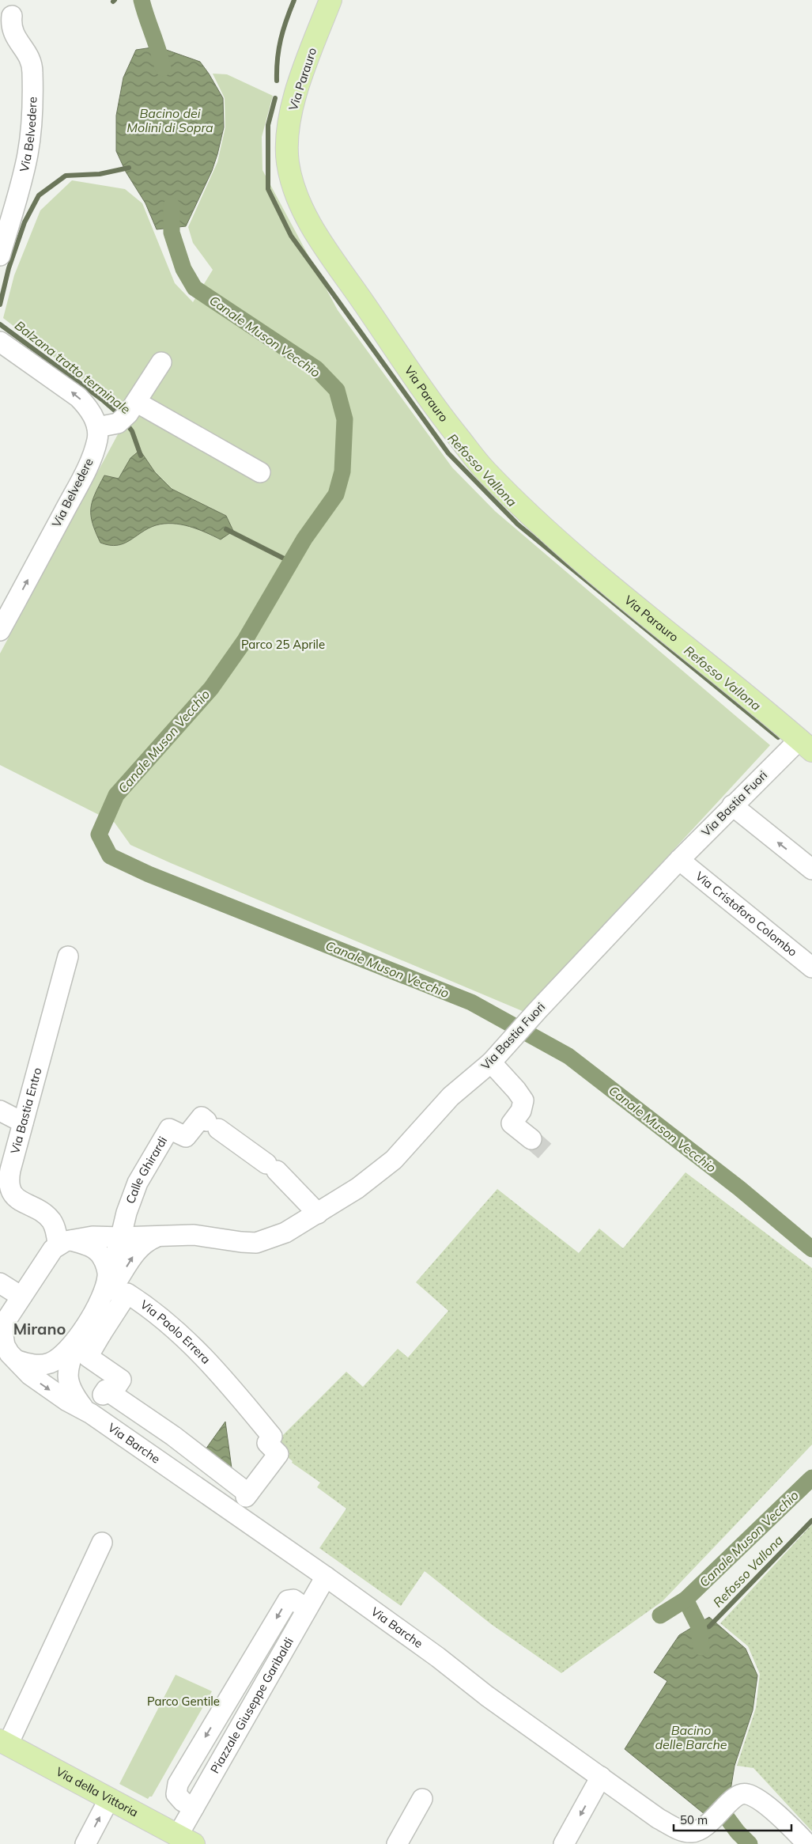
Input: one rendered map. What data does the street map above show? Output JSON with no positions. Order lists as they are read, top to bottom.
{
  "streets": {
    "main road": ["Via Parauro", "Via della Vittoria"],
    "street": [
      "Via Belvedere",
      "Via Bastia Fuori",
      "Via Cristoforo Colombo",
      "Via Bastia Entro",
      "Calle Ghirardi",
      "Via Paolo Errera",
      "Via Barche",
      "Piazzale Giuseppe Garibaldi"
    ]
  },
  "crossings": [
    ["Via Parauro", "Via Bastia Fuori"],
    ["Via Bastia Fuori", "Via Cristoforo Colombo"],
    ["Via Bastia Fuori", "Via Bastia Entro"],
    ["Via Bastia Fuori", "Calle Ghirardi"],
    ["Via Paolo Errera", "Via Barche"],
    ["Via Barche", "Piazzale Giuseppe Garibaldi"],
    ["Piazzale Giuseppe Garibaldi", "Via della Vittoria"]
  ],
  "one_way": ["Via Belvedere"],
  "districts": ["Mirano"],
  "water": [
    "Bacino dei Molini di Sopra",
    "Canale Muson Vecchio",
    "Balzana tratto terminale",
    "Refosso Vallona",
    "Bacino delle Barche"
  ],
  "parks": ["Parco 25 Aprile", "Parco Gentile"],
  "scale_bar": "50 m"
}
